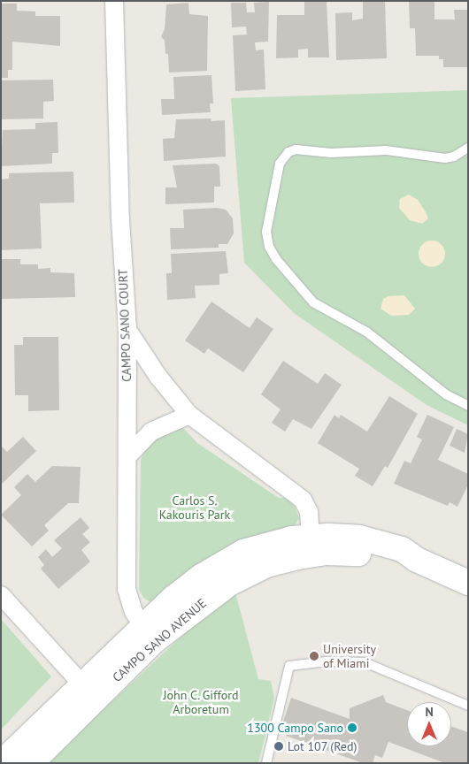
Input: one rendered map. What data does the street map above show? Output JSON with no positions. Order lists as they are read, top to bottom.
{
  "streets": {
    "street": ["CAMPO SANO COURT", "CAMPO SANO AVENUE"]
  },
  "crossings": [
    ["CAMPO SANO COURT", "CAMPO SANO AVENUE"]
  ],
  "parks": ["Carlos S. Kakouris Park", "John C. Gifford Arboretum"],
  "places": ["University of Miami", "1300 Campo Sano", "Lot 107 (Red)"],
  "north": "top"
}
